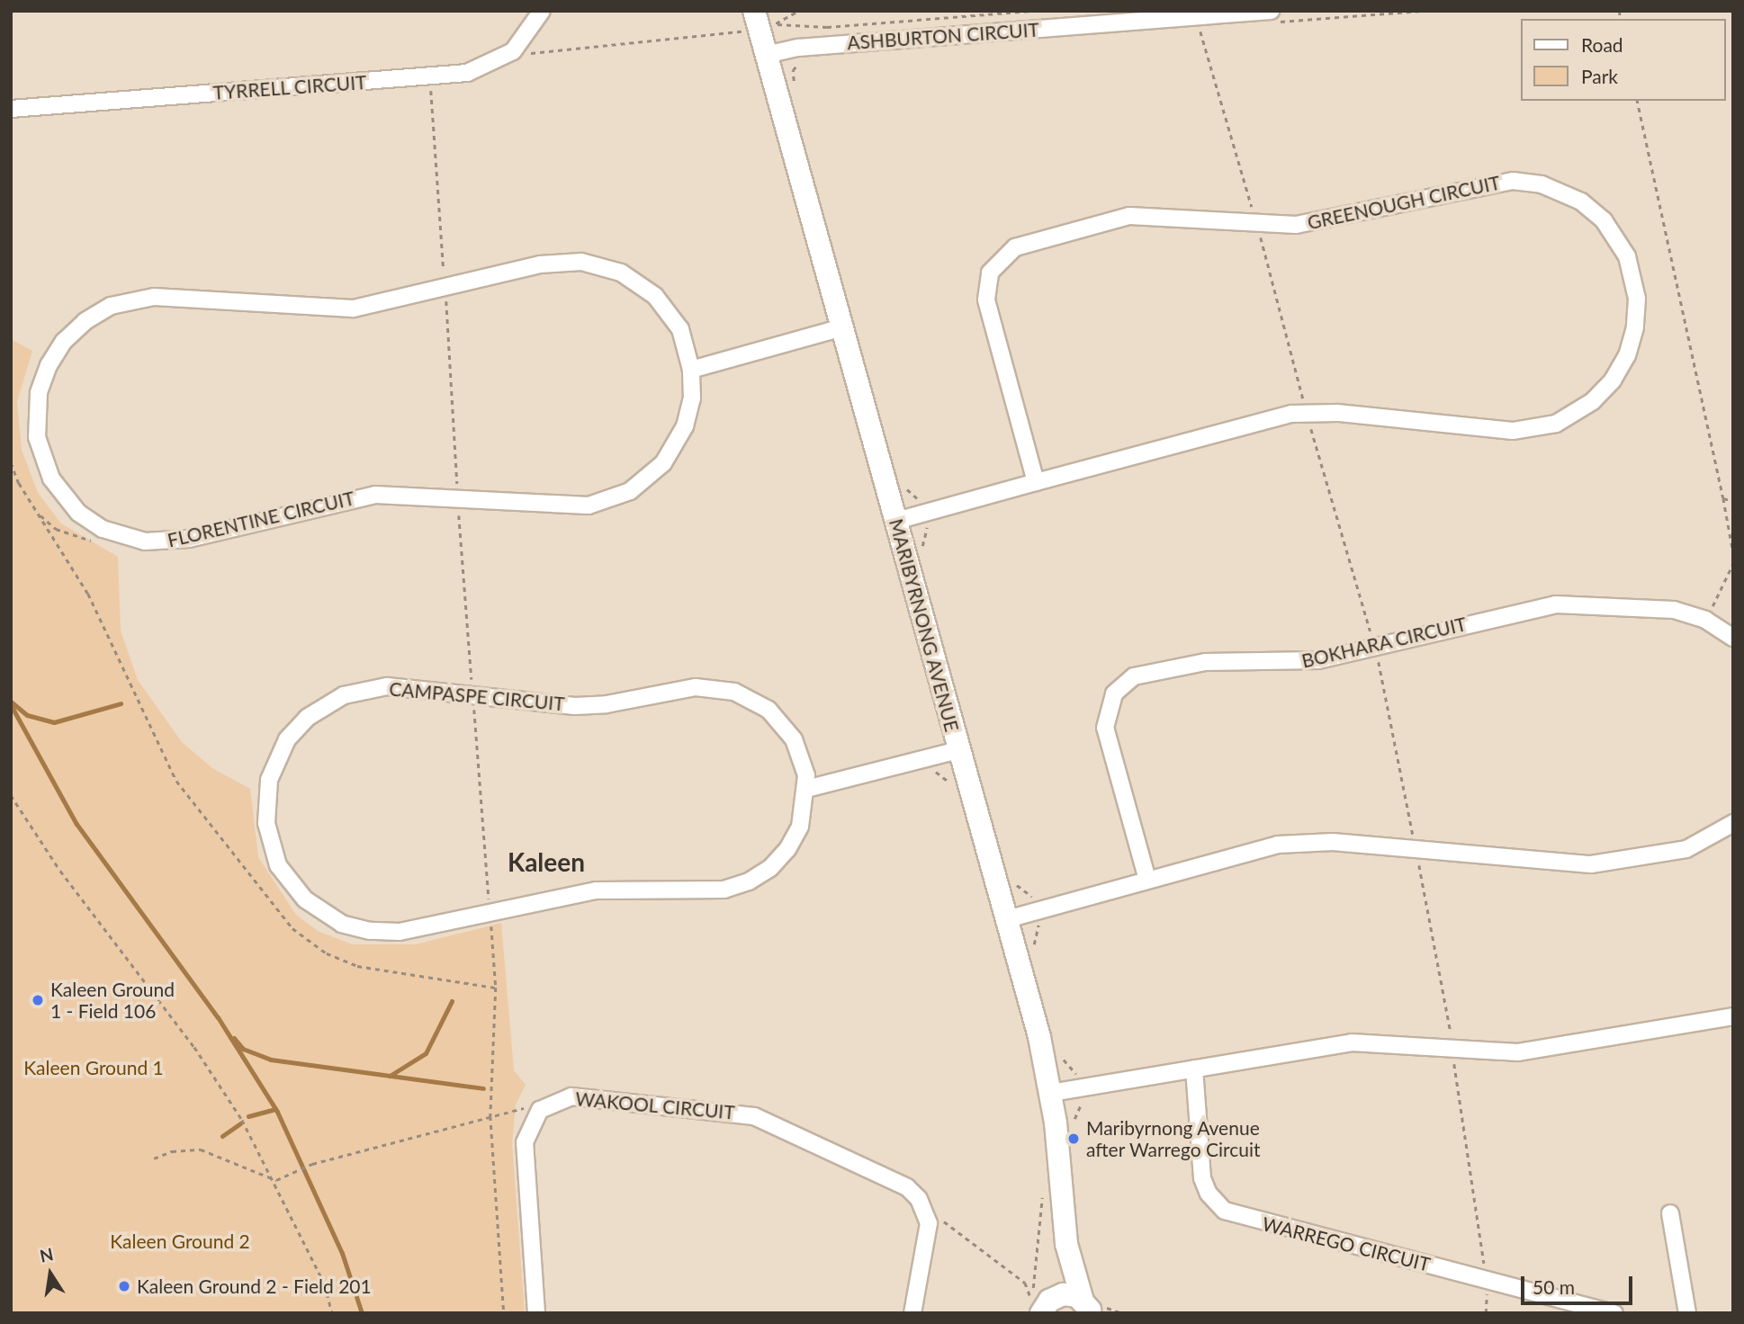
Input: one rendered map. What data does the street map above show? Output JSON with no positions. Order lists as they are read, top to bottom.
{
  "streets": {
    "street": [
      "ASHBURTON CIRCUIT",
      "TYRRELL CIRCUIT",
      "GREENOUGH CIRCUIT",
      "FLORENTINE CIRCUIT",
      "MARIBYRNONG AVENUE",
      "BOKHARA CIRCUIT",
      "CAMPASPE CIRCUIT",
      "WAKOOL CIRCUIT",
      "WARREGO CIRCUIT"
    ]
  },
  "crossings": [
    ["ASHBURTON CIRCUIT", "MARIBYRNONG AVENUE"],
    ["GREENOUGH CIRCUIT", "MARIBYRNONG AVENUE"]
  ],
  "districts": ["Kaleen"],
  "parks": ["Kaleen Ground 1", "Kaleen Ground 2"],
  "places": ["Kaleen Ground 1 - Field 106", "Maribyrnong Avenue after Warrego Circuit", "Kaleen Ground 2 - Field 201"],
  "legend": ["Road", "Park"],
  "scale_bar": "50 m",
  "north": "top"
}
